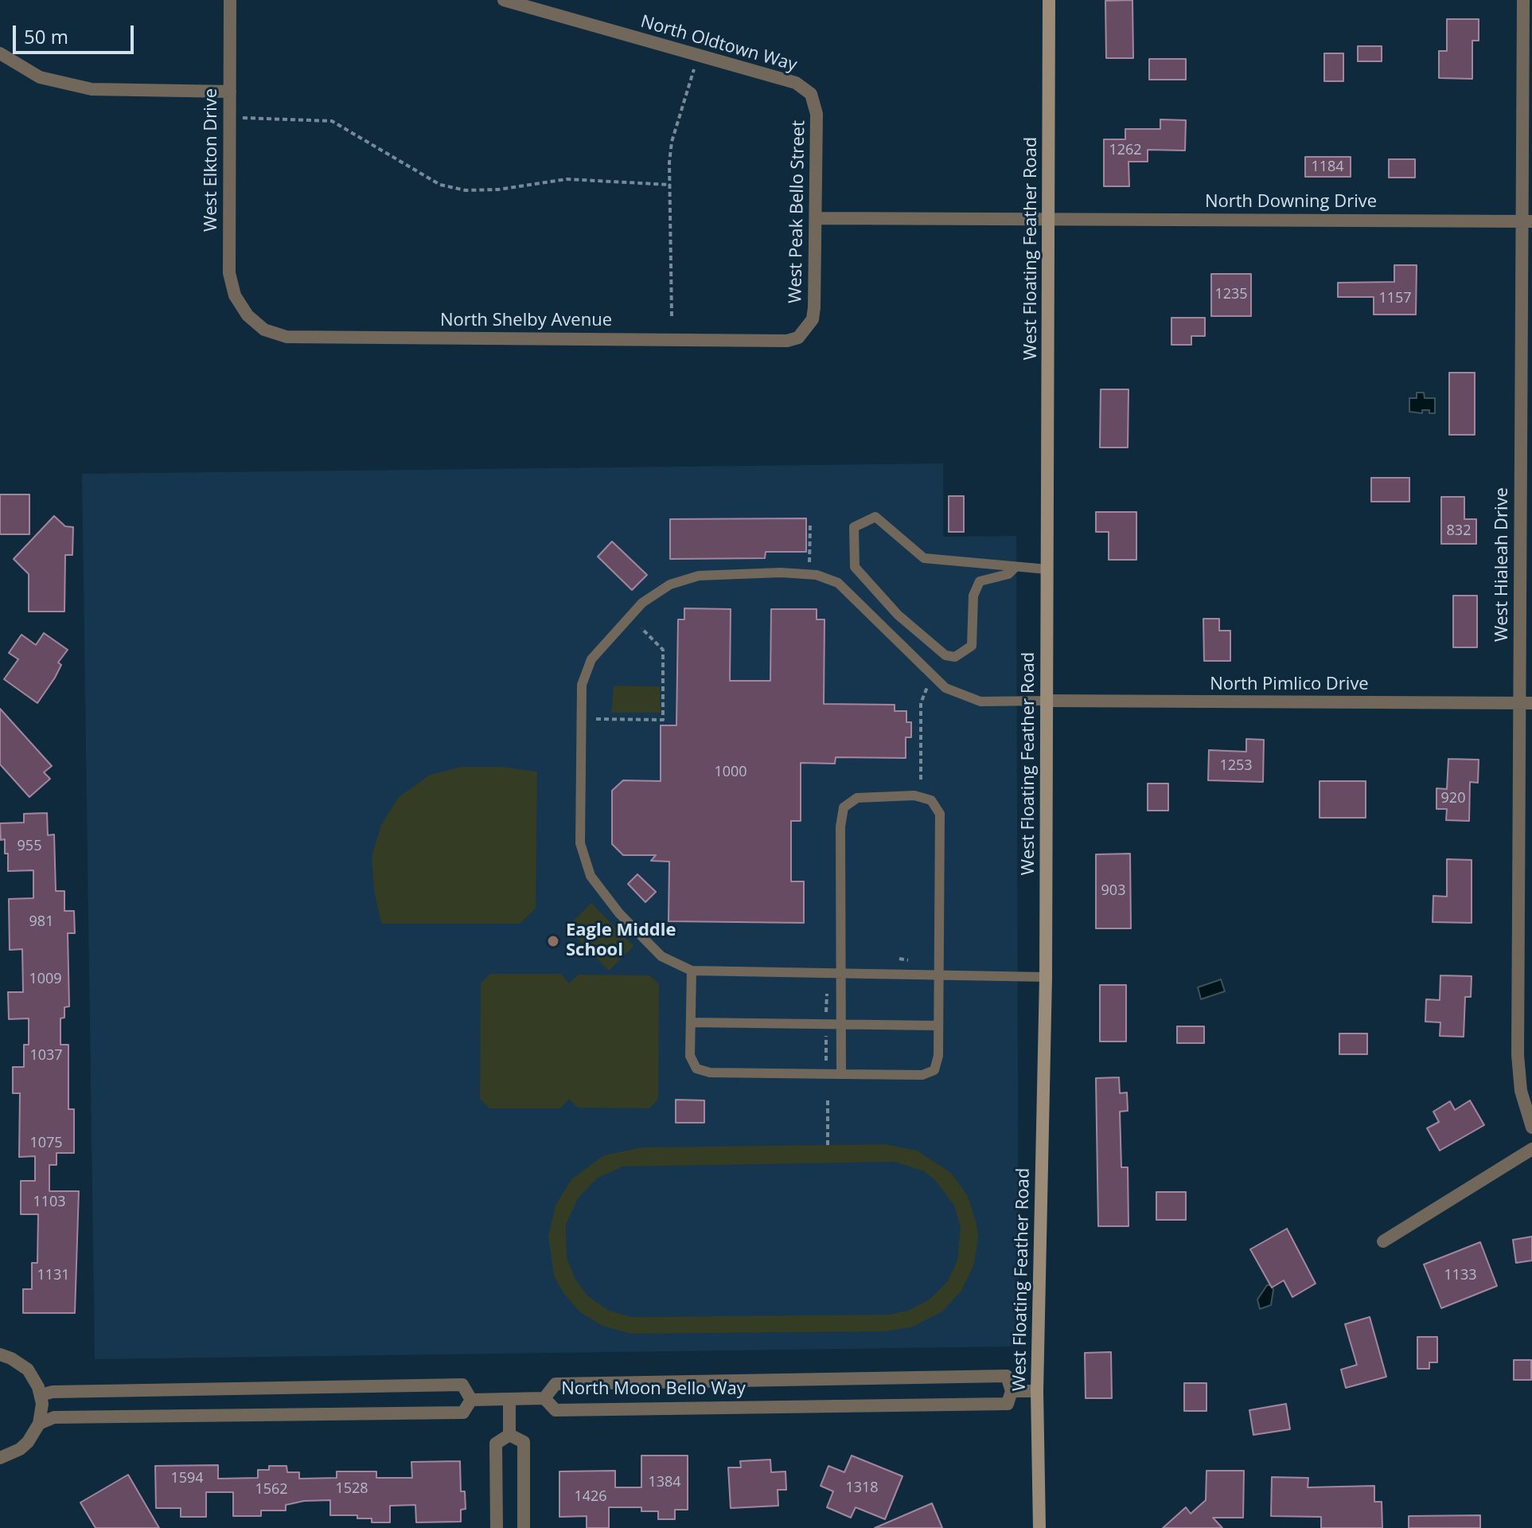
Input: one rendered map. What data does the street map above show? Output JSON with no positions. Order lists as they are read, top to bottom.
{
  "streets": {
    "main road": ["West Floating Feather Road"],
    "street": [
      "North Oldtown Way",
      "West Elkton Drive",
      "North Downing Drive",
      "West Peak Bello Street",
      "North Shelby Avenue",
      "West Hialeah Drive",
      "North Pimlico Drive",
      "North Moon Bello Way"
    ]
  },
  "crossings": [
    ["North Oldtown Way", "West Peak Bello Street"],
    ["West Elkton Drive", "North Shelby Avenue"],
    ["North Downing Drive", "West Peak Bello Street"],
    ["North Downing Drive", "West Floating Feather Road"],
    ["North Downing Drive", "West Hialeah Drive"],
    ["West Peak Bello Street", "North Shelby Avenue"],
    ["West Floating Feather Road", "North Pimlico Drive"],
    ["West Hialeah Drive", "North Pimlico Drive"]
  ],
  "places": ["Eagle Middle School"],
  "house_numbers": [
    "1262",
    "1184",
    "1235",
    "1157",
    "832",
    "1253",
    "1000",
    "920",
    "955",
    "903",
    "981",
    "1009",
    "1037",
    "1075",
    "1103",
    "1131",
    "1133",
    "1594",
    "1384",
    "1318",
    "1528",
    "1562",
    "1426"
  ],
  "scale_bar": "50 m"
}
